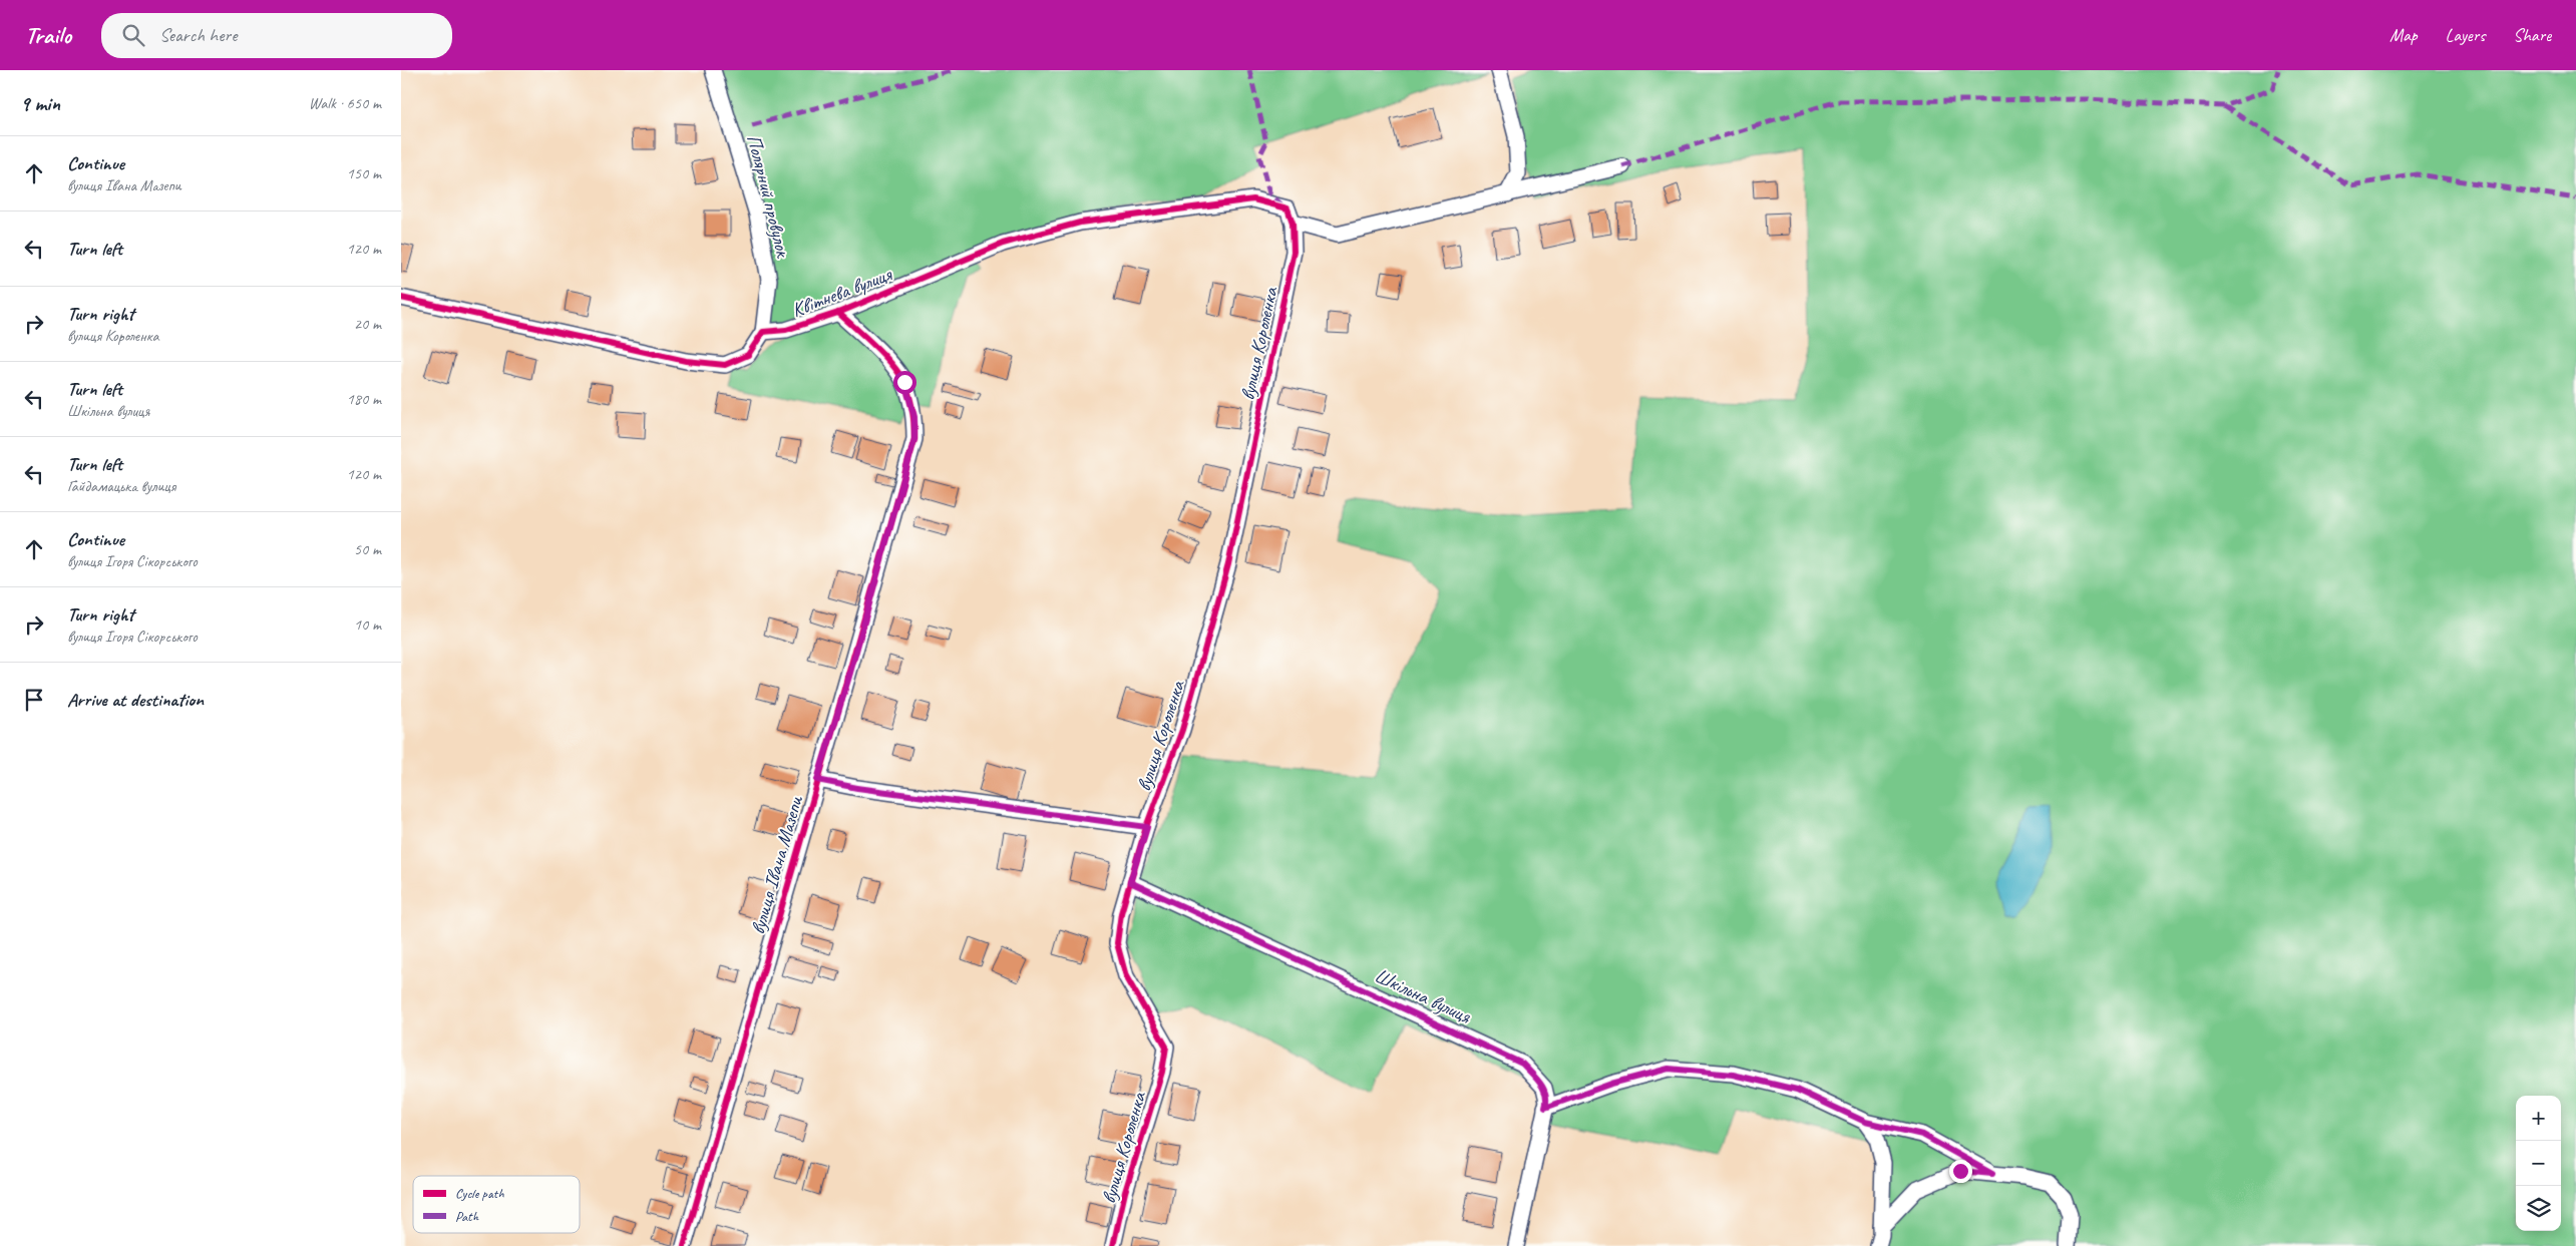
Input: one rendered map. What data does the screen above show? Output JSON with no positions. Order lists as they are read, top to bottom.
{
  "streets": {
    "street": [
      "Полярний провулок",
      "Квітнева вулиця",
      "вулиця Короленка",
      "вулиця Івана Мазепи",
      "Шкільна вулиця"
    ]
  },
  "crossings": [
    ["Полярний провулок", "Квітнева вулиця"],
    ["Квітнева вулиця", "вулиця Короленка"],
    ["Квітнева вулиця", "вулиця Івана Мазепи"],
    ["вулиця Короленка", "Шкільна вулиця"]
  ],
  "legend": ["Cycle path", "Path"],
  "page": {
    "header": "Trailo",
    "search": "Search here",
    "nav": ["Map", "Layers", "Share"],
    "heading": ["9 min", "Walk · 650 m"],
    "list": [
      ["Continue", "вулиця Івана Мазепи", "150 m"],
      ["Turn left", "120 m"],
      ["Turn right", "вулиця Короленка", "20 m"],
      ["Turn left", "Шкільна вулиця", "180 m"],
      ["Turn left", "Гайдамацька вулиця", "120 m"],
      ["Continue", "вулиця Ігоря Сікорського", "50 m"],
      ["Turn right", "вулиця Ігоря Сікорського", "10 m"],
      "Arrive at destination"
    ],
    "map_buttons": ["+", "−"]
  }
}
